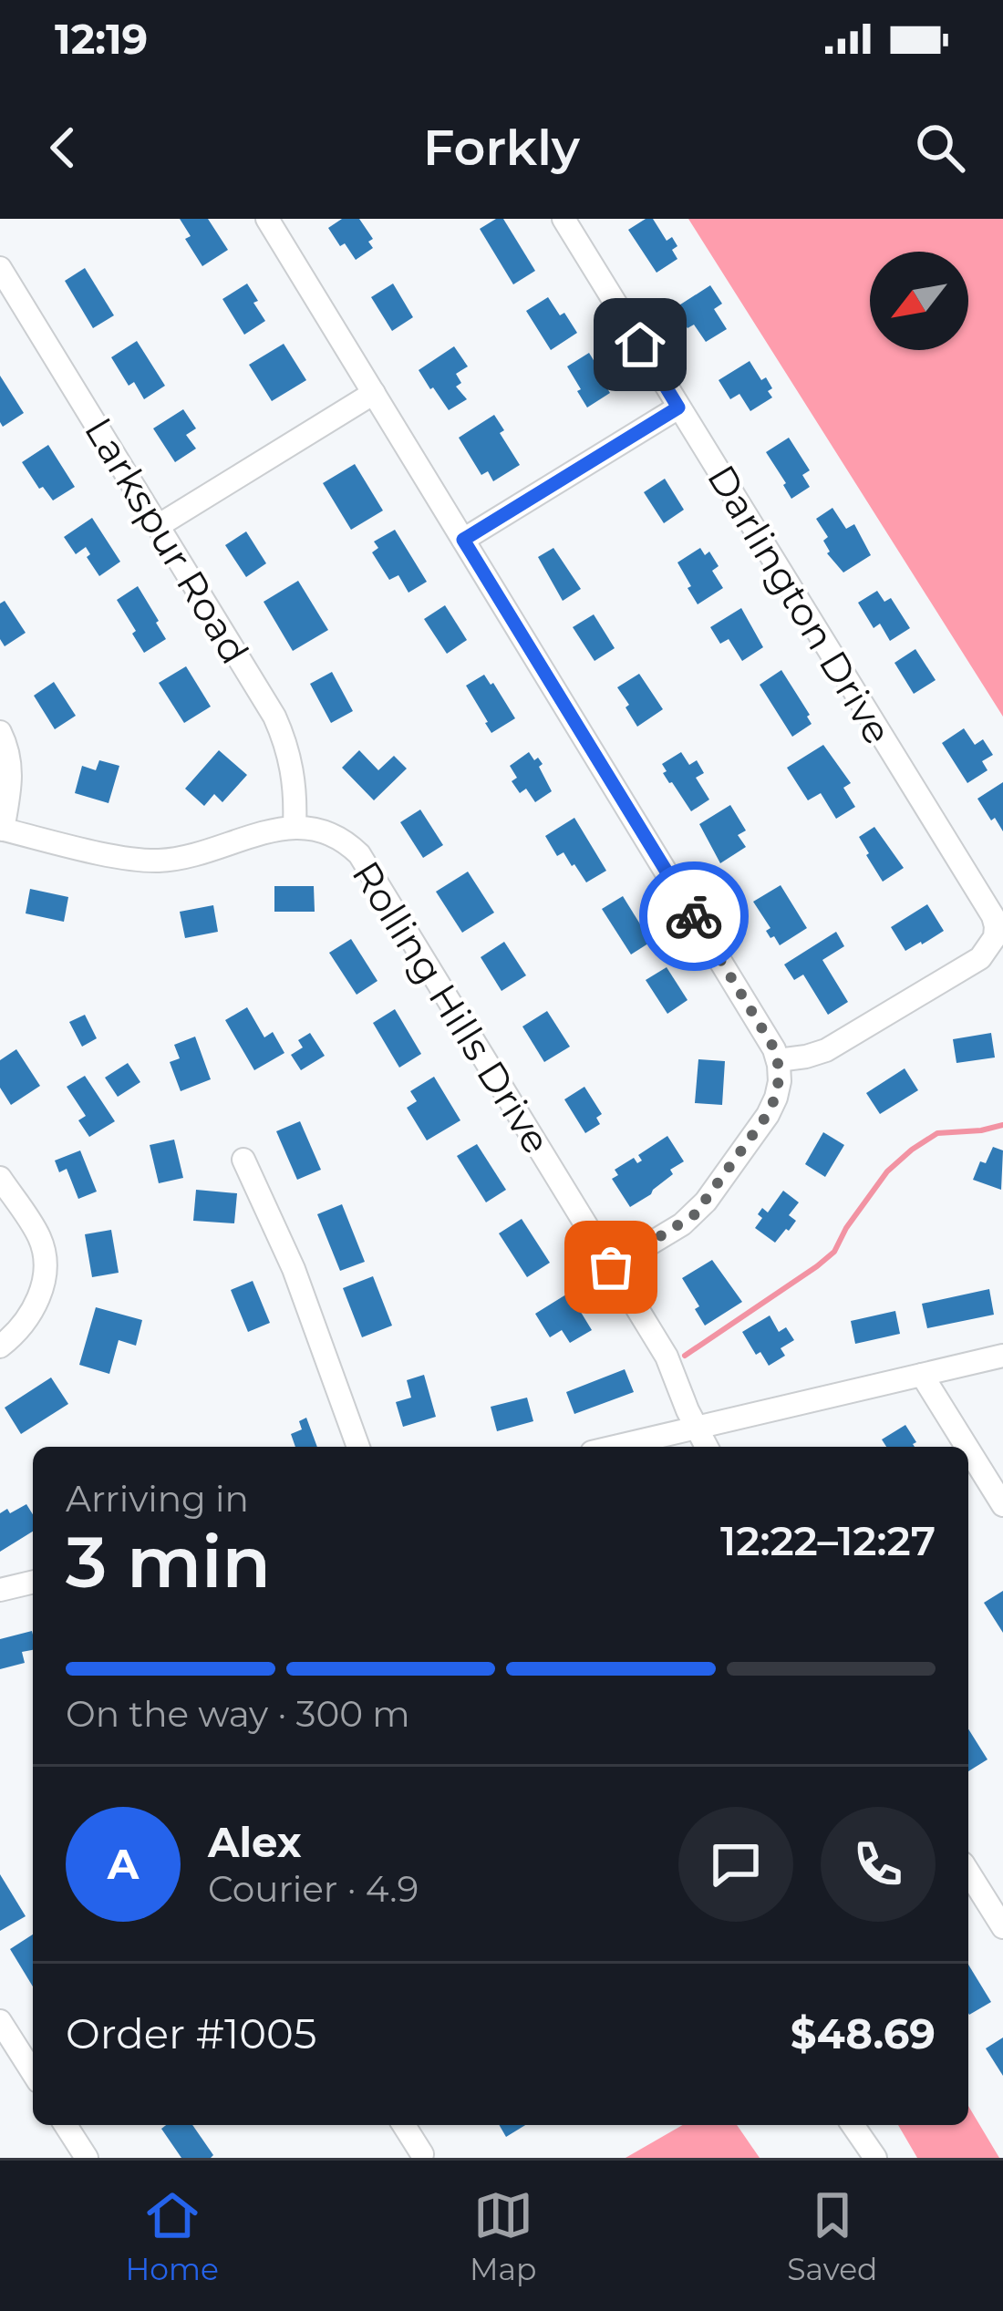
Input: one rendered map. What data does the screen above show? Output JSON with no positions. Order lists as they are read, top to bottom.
{
  "streets": {
    "street": ["Larkspur Road", "Darlington Drive", "Rolling Hills Drive"]
  },
  "crossings": [
    ["Larkspur Road", "Rolling Hills Drive"]
  ],
  "north": "bottom left",
  "page": {
    "status": "12:19",
    "header": "Forkly",
    "heading": ["3 min", "Arriving in", "12:22–12:27"],
    "panel": [
      "Alex",
      "Courier · 4.9",
      "Order #1005",
      "$48.69"
    ],
    "bar": "On the way · 300 m",
    "round": "A",
    "tabs": ["Home", "Map", "Saved"]
  }
}
